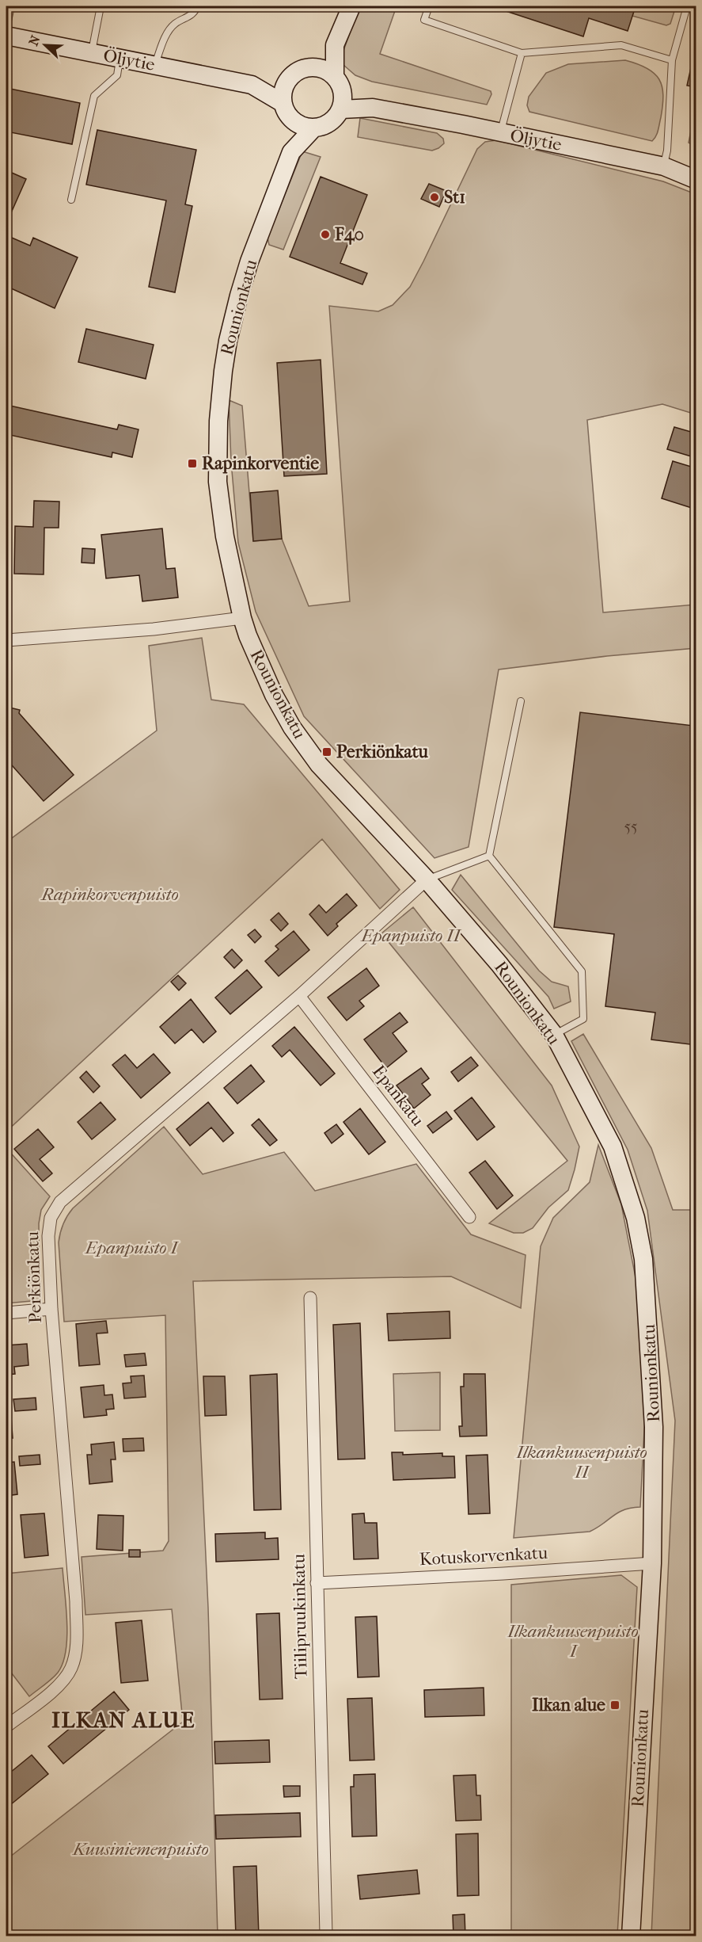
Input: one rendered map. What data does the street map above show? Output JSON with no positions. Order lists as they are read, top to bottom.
{
  "streets": {
    "main road": ["Öljytie", "Rounionkatu"],
    "street": [
      "Epankatu",
      "Perkiönkatu",
      "Kotuskorvenkatu",
      "Tiilipruukinkatu"
    ]
  },
  "crossings": [
    ["Öljytie", "Rounionkatu"],
    ["Rounionkatu", "Perkiönkatu"],
    ["Rounionkatu", "Kotuskorvenkatu"],
    ["Epankatu", "Perkiönkatu"],
    ["Kotuskorvenkatu", "Tiilipruukinkatu"]
  ],
  "districts": ["ILKAN ALUE"],
  "parks": [
    "Rapinkorvenpuisto",
    "Epanpuisto II",
    "Epanpuisto I",
    "Ilkankuusenpuisto II",
    "Ilkankuusenpuisto I",
    "Kuusiniemenpuisto"
  ],
  "places": {
    "other": ["St1", "F40"],
    "transit": ["Rapinkorventie", "Perkiönkatu", "Ilkan alue"]
  },
  "house_numbers": ["55"],
  "north": "top left"
}
